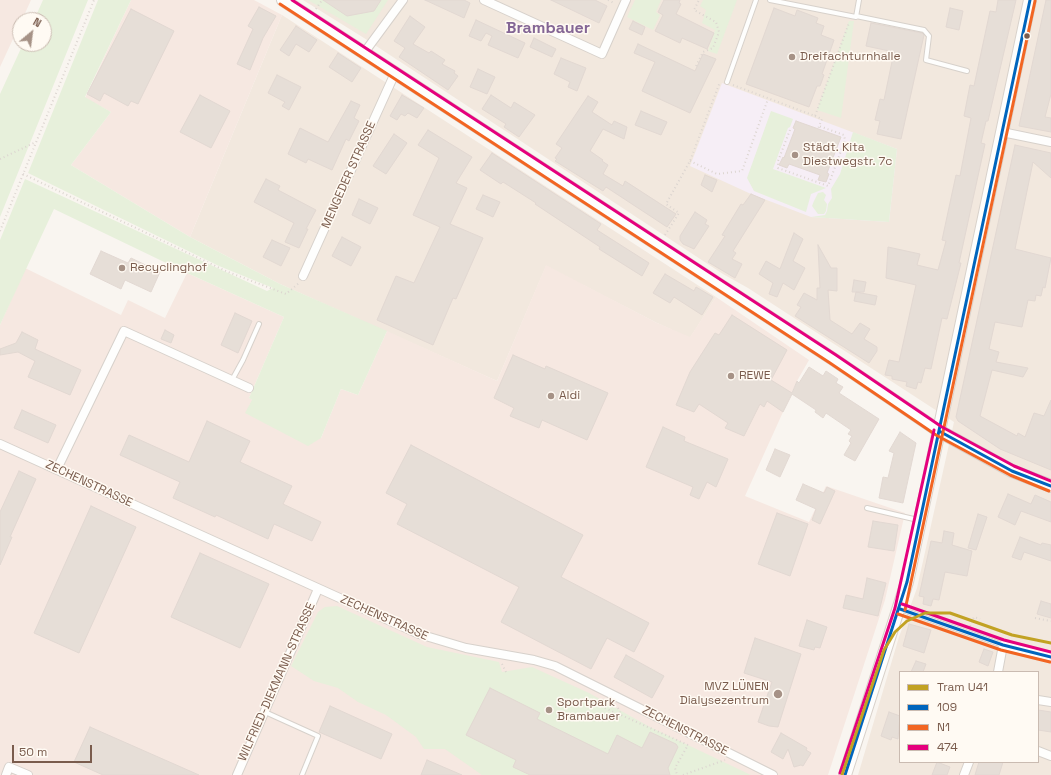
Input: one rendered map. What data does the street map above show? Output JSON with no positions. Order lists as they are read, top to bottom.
{
  "streets": {
    "street": ["MENGEDER STRASSE", "ZECHENSTRASSE", "WILFRIED-DIEKMANN-STRASSE"]
  },
  "crossings": [
    ["ZECHENSTRASSE", "WILFRIED-DIEKMANN-STRASSE"]
  ],
  "districts": ["Brambauer"],
  "places": [
    "Dreifachturnhalle",
    "Städt. Kita Diestwegstr. 7c",
    "Recyclinghof",
    "REWE",
    "Aldi",
    "MVZ LÜNEN Dialysezentrum",
    "Sportpark Brambauer"
  ],
  "lines": [
    "transit line 109",
    "transit line 474",
    "transit line N1",
    "tram line U41"
  ],
  "legend": [
    "Tram U41",
    "109",
    "N1",
    "474"
  ],
  "scale_bar": "50 m",
  "north": "top right"
}
